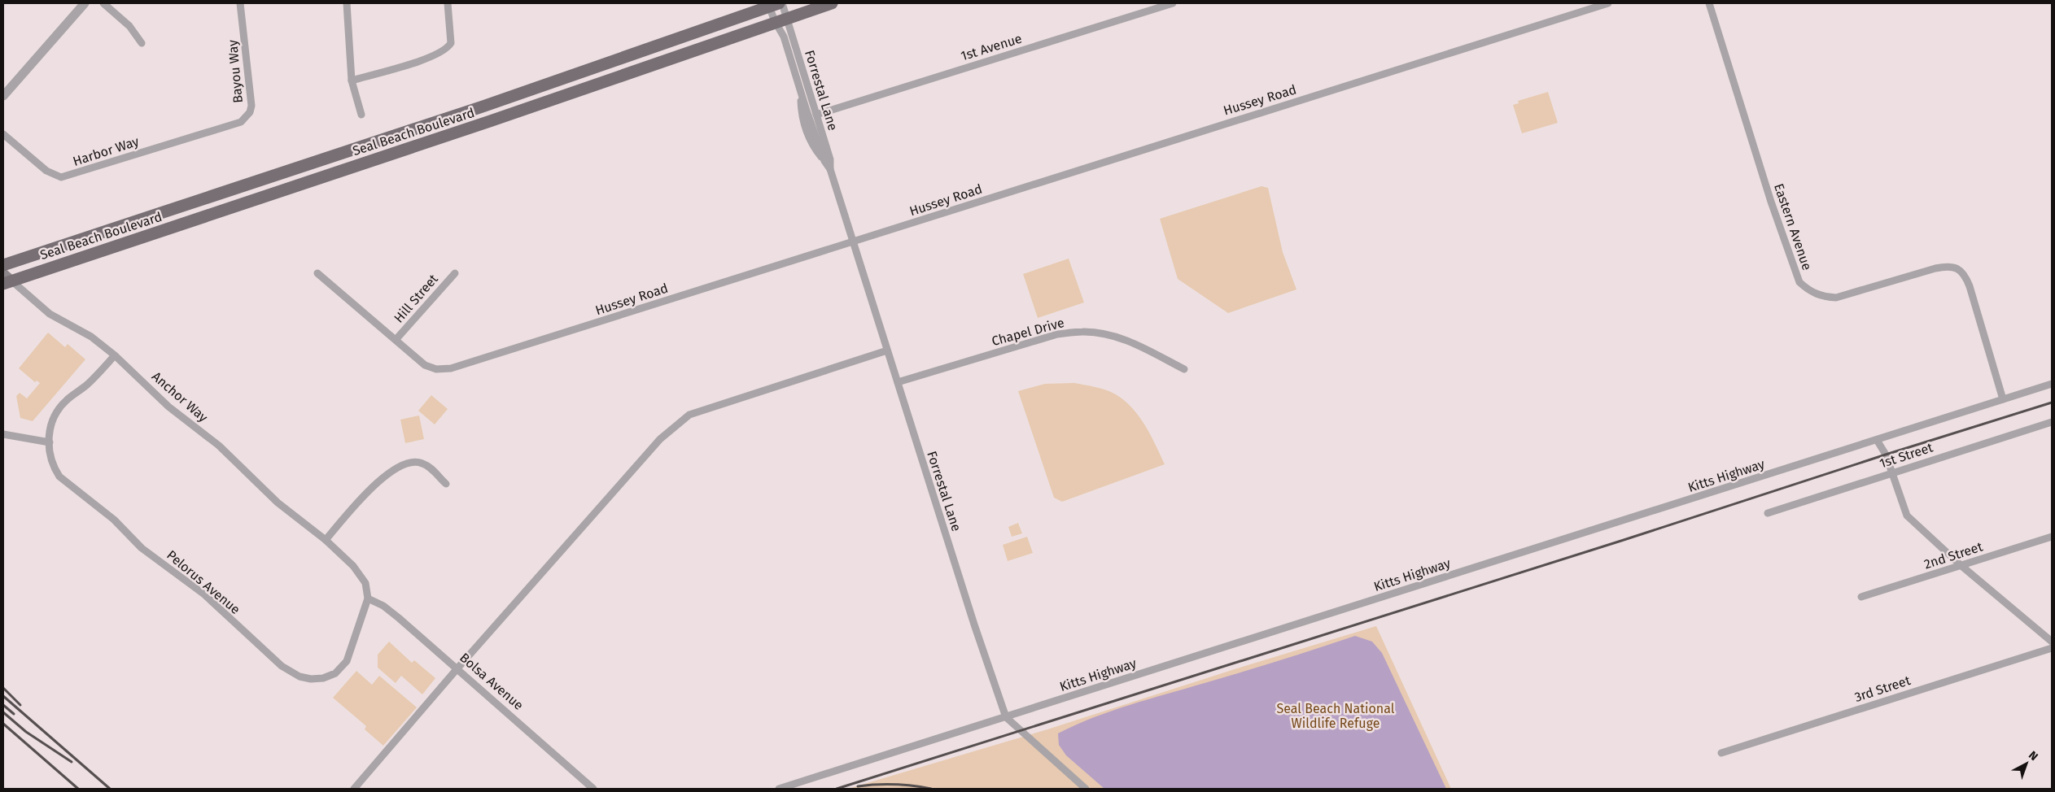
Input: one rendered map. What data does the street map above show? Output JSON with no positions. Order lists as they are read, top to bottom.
{
  "streets": {
    "main road": ["Seal Beach Boulevard"],
    "street": [
      "1st Avenue",
      "Bayou Way",
      "Forrestal Lane",
      "Hussey Road",
      "Harbor Way",
      "Eastern Avenue",
      "Hill Street",
      "Chapel Drive",
      "Anchor Way",
      "1st Street",
      "Kitts Highway",
      "2nd Street",
      "Pelorus Avenue",
      "Bolsa Avenue",
      "3rd Street"
    ]
  },
  "crossings": [
    ["1st Avenue", "Forrestal Lane"],
    ["Bayou Way", "Harbor Way"],
    ["Forrestal Lane", "Hussey Road"],
    ["Forrestal Lane", "Seal Beach Boulevard"],
    ["Forrestal Lane", "Chapel Drive"],
    ["Forrestal Lane", "Kitts Highway"],
    ["Hussey Road", "Hill Street"],
    ["Seal Beach Boulevard", "Anchor Way"],
    ["Eastern Avenue", "Kitts Highway"],
    ["Anchor Way", "Pelorus Avenue"],
    ["Pelorus Avenue", "Bolsa Avenue"]
  ],
  "parks": ["Seal Beach National Wildlife Refuge"],
  "north": "top right"
}
